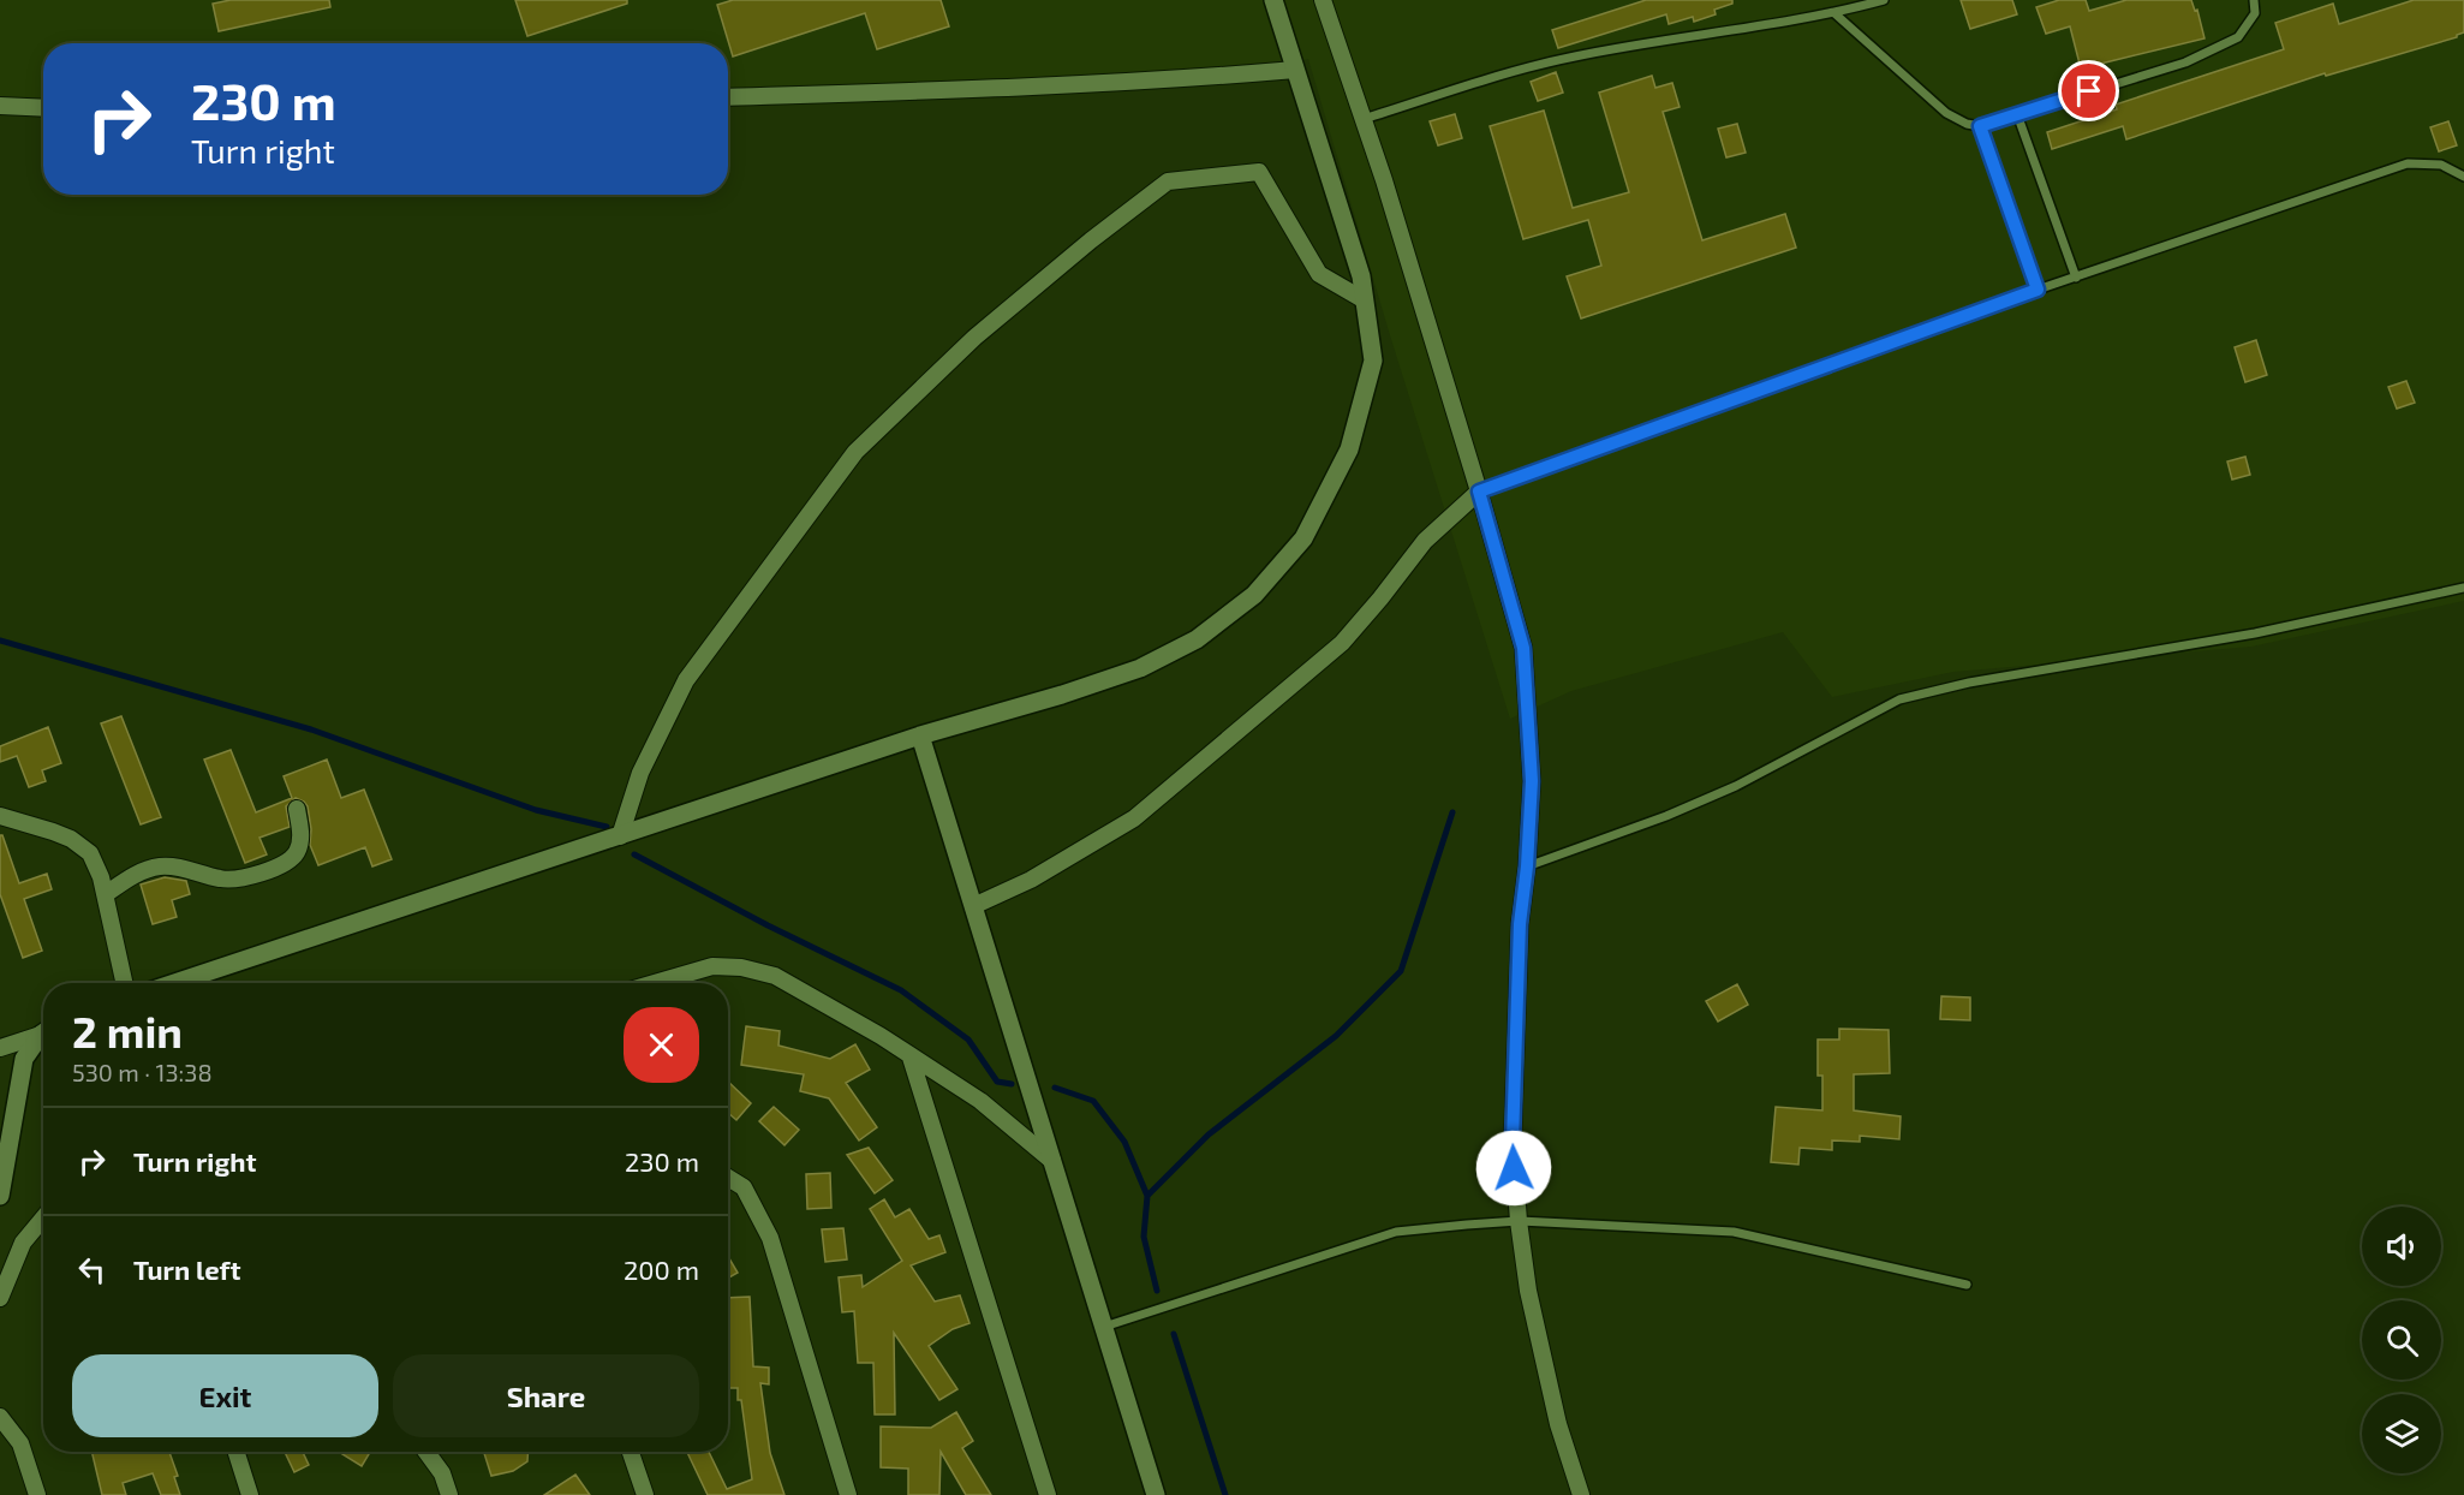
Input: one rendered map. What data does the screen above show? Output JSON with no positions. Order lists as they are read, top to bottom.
{
  "page": {
    "turn": ["230 m", "Turn right"],
    "heading": ["2 min", "530 m · 13:38"],
    "list": [
      {
        "name": "Turn right",
        "value": "230 m"
      },
      {
        "name": "Turn left",
        "value": "200 m"
      }
    ],
    "buttons": ["Exit", "Share"]
  }
}
